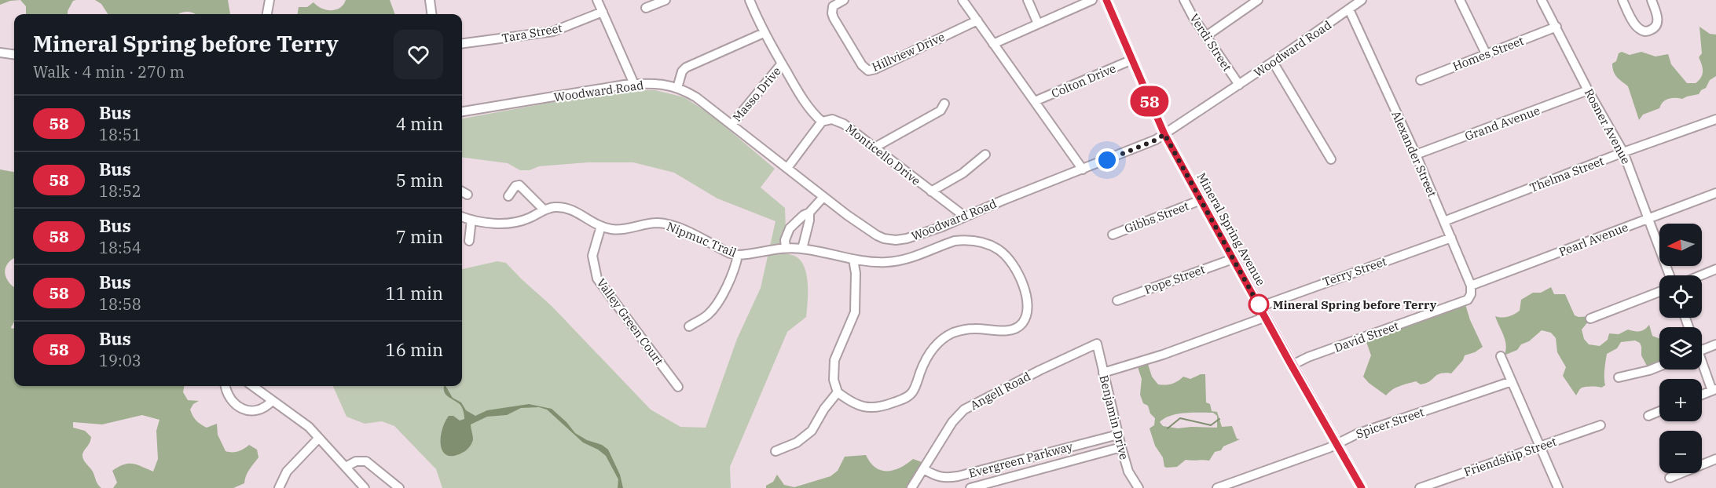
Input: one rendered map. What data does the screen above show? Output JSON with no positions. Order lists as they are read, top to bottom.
{
  "streets": {
    "main road": ["Mineral Spring Avenue"],
    "street": [
      "Tara Street",
      "Verdi Street",
      "Woodward Road",
      "Hillview Drive",
      "Homes Street",
      "Colton Drive",
      "Masso Drive",
      "Grand Avenue",
      "Rosner Avenue",
      "Alexander Street",
      "Monticello Drive",
      "Thelma Street",
      "Gibbs Street",
      "Nipmuc Trail",
      "Pearl Avenue",
      "Terry Street",
      "Pope Street",
      "Valley Green Court",
      "David Street",
      "Angell Road",
      "Benjamin Drive",
      "Spicer Street",
      "Friendship Street",
      "Evergreen Parkway"
    ]
  },
  "crossings": [
    ["Verdi Street", "Woodward Road"],
    ["Woodward Road", "Masso Drive"],
    ["Woodward Road", "Alexander Street"],
    ["Woodward Road", "Monticello Drive"],
    ["Woodward Road", "Mineral Spring Avenue"],
    ["Homes Street", "Rosner Avenue"],
    ["Colton Drive", "Mineral Spring Avenue"],
    ["Grand Avenue", "Rosner Avenue"],
    ["Grand Avenue", "Alexander Street"],
    ["Rosner Avenue", "Thelma Street"],
    ["Rosner Avenue", "Pearl Avenue"],
    ["Alexander Street", "Thelma Street"],
    ["Alexander Street", "Pearl Avenue"],
    ["Alexander Street", "Terry Street"],
    ["Alexander Street", "David Street"],
    ["Gibbs Street", "Mineral Spring Avenue"],
    ["Mineral Spring Avenue", "Terry Street"],
    ["Mineral Spring Avenue", "Pope Street"],
    ["Mineral Spring Avenue", "David Street"],
    ["Mineral Spring Avenue", "Spicer Street"],
    ["Nipmuc Trail", "Valley Green Court"],
    ["Pearl Avenue", "David Street"],
    ["Angell Road", "Benjamin Drive"],
    ["Angell Road", "Evergreen Parkway"],
    ["Benjamin Drive", "Evergreen Parkway"]
  ],
  "places": ["Mineral Spring before Terry"],
  "lines": ["bus line 58"],
  "north": "left",
  "page": {
    "on_map": "58",
    "heading": ["Mineral Spring before Terry", "Walk · 4 min · 270 m"],
    "list": [
      {
        "mark": "58",
        "name": "Bus",
        "note": "18:51",
        "value": "4 min"
      },
      {
        "mark": "58",
        "name": "Bus",
        "note": "18:52",
        "value": "5 min"
      },
      {
        "mark": "58",
        "name": "Bus",
        "note": "18:54",
        "value": "7 min"
      },
      {
        "mark": "58",
        "name": "Bus",
        "note": "18:58",
        "value": "11 min"
      },
      {
        "mark": "58",
        "name": "Bus",
        "note": "19:03",
        "value": "16 min"
      }
    ],
    "map_buttons": ["+", "−"]
  }
}
